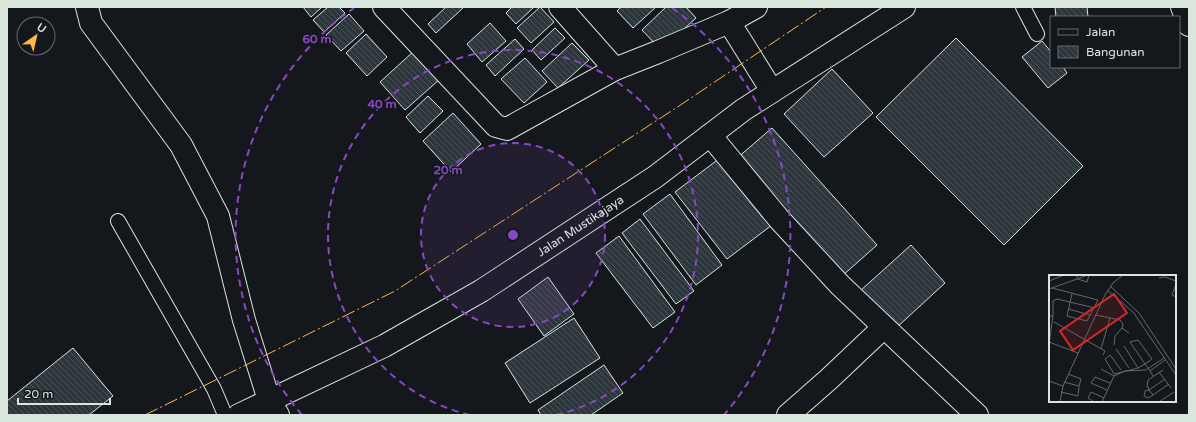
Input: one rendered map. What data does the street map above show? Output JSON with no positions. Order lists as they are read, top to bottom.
{
  "streets": {
    "street": ["Jalan Mustikajaya"]
  },
  "legend": ["Jalan", "Bangunan"],
  "scale_bar": "20 m",
  "north": "top right",
  "rings": ["60 m", "40 m", "20 m"]
}
